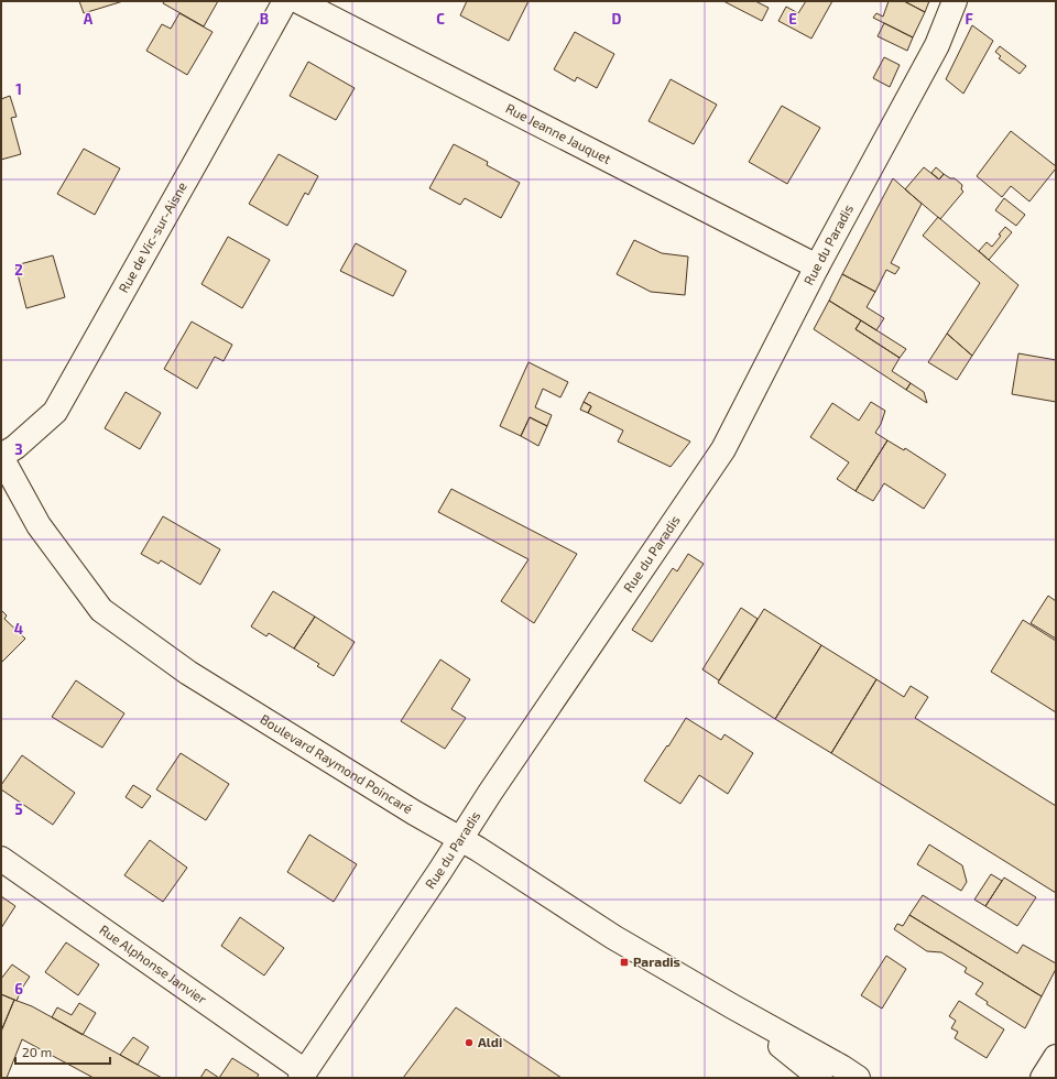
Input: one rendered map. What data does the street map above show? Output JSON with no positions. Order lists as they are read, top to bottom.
{
  "streets": {
    "street": [
      "Rue Jeanne Jauquet",
      "Rue de Vic-sur-Aisne",
      "Rue du Paradis",
      "Boulevard Raymond Poincaré",
      "Rue Alphonse Janvier"
    ]
  },
  "crossings": [
    ["Rue Jeanne Jauquet", "Rue du Paradis"],
    ["Rue de Vic-sur-Aisne", "Boulevard Raymond Poincaré"],
    ["Rue du Paradis", "Boulevard Raymond Poincaré"],
    ["Rue du Paradis", "Rue Alphonse Janvier"]
  ],
  "places": {
    "transit": ["Paradis"],
    "other": ["Aldi"]
  },
  "scale_bar": "20 m",
  "grid": {
    "columns": [
      "A",
      "B",
      "C",
      "D",
      "E",
      "F"
    ],
    "rows": [
      "1",
      "2",
      "3",
      "4",
      "5",
      "6"
    ]
  }
}
